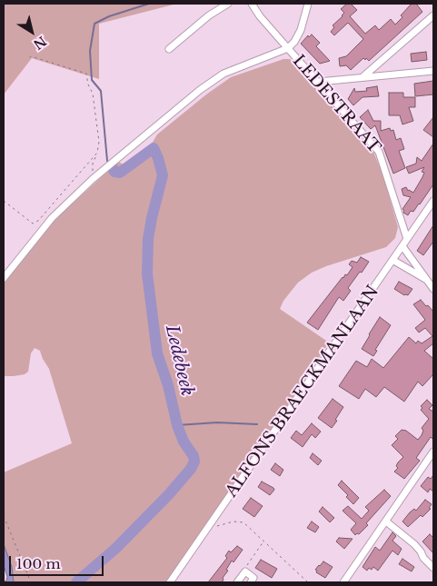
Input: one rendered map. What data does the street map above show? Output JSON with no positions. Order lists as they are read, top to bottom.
{
  "streets": {
    "street": ["LEDESTRAAT", "ALFONS BRAECKMANLAAN"]
  },
  "crossings": [
    ["LEDESTRAAT", "ALFONS BRAECKMANLAAN"]
  ],
  "water": ["Ledebeek"],
  "scale_bar": "100 m",
  "north": "bottom right"
}
